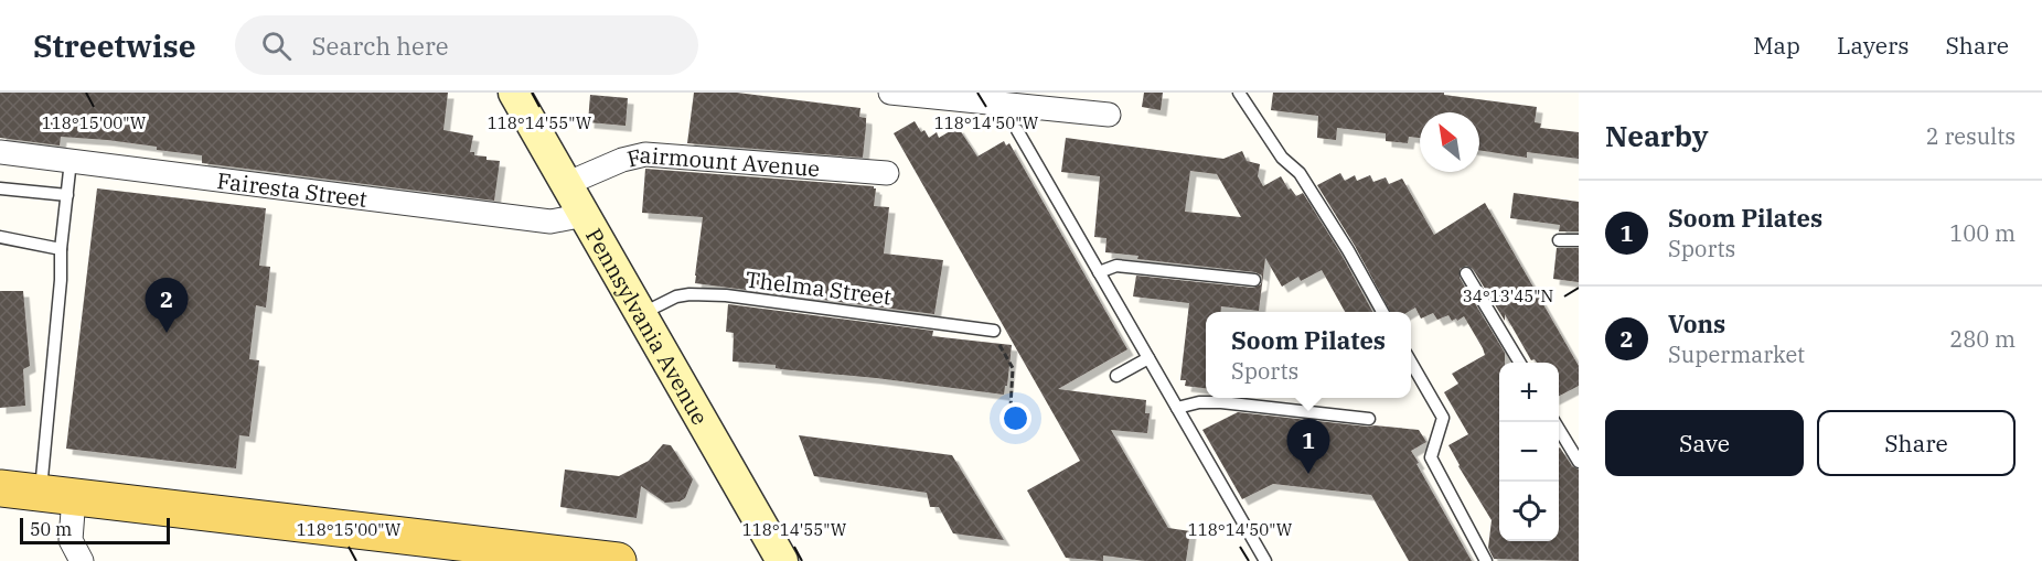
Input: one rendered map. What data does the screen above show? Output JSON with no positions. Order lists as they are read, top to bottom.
{
  "streets": {
    "main road": ["Pennsylvania Avenue"],
    "street": ["Fairmount Avenue", "Fairesta Street"],
    "lane": ["Thelma Street"]
  },
  "crossings": [
    ["Fairmount Avenue", "Pennsylvania Avenue"],
    ["Fairesta Street", "Pennsylvania Avenue"],
    ["Thelma Street", "Pennsylvania Avenue"]
  ],
  "scale_bar": "50 m",
  "north": "top left",
  "page": {
    "header": "Streetwise",
    "search": "Search here",
    "nav": ["Map", "Layers", "Share"],
    "heading": ["Nearby", "2 results"],
    "list": [
      {
        "mark": "1",
        "name": "Soom Pilates",
        "note": "Sports",
        "value": "100 m"
      },
      {
        "mark": "2",
        "name": "Vons",
        "note": "Supermarket",
        "value": "280 m"
      }
    ],
    "pins": ["2", "1"],
    "popup": ["Soom Pilates", "Sports"],
    "map_buttons": ["+", "−"],
    "buttons": ["Save", "Share"],
    "scale": "50 m"
  },
  "coordinates": [
    "118°15'00\"W",
    "118°14'55\"W",
    "118°14'50\"W",
    "34°13'45\"N"
  ]
}
